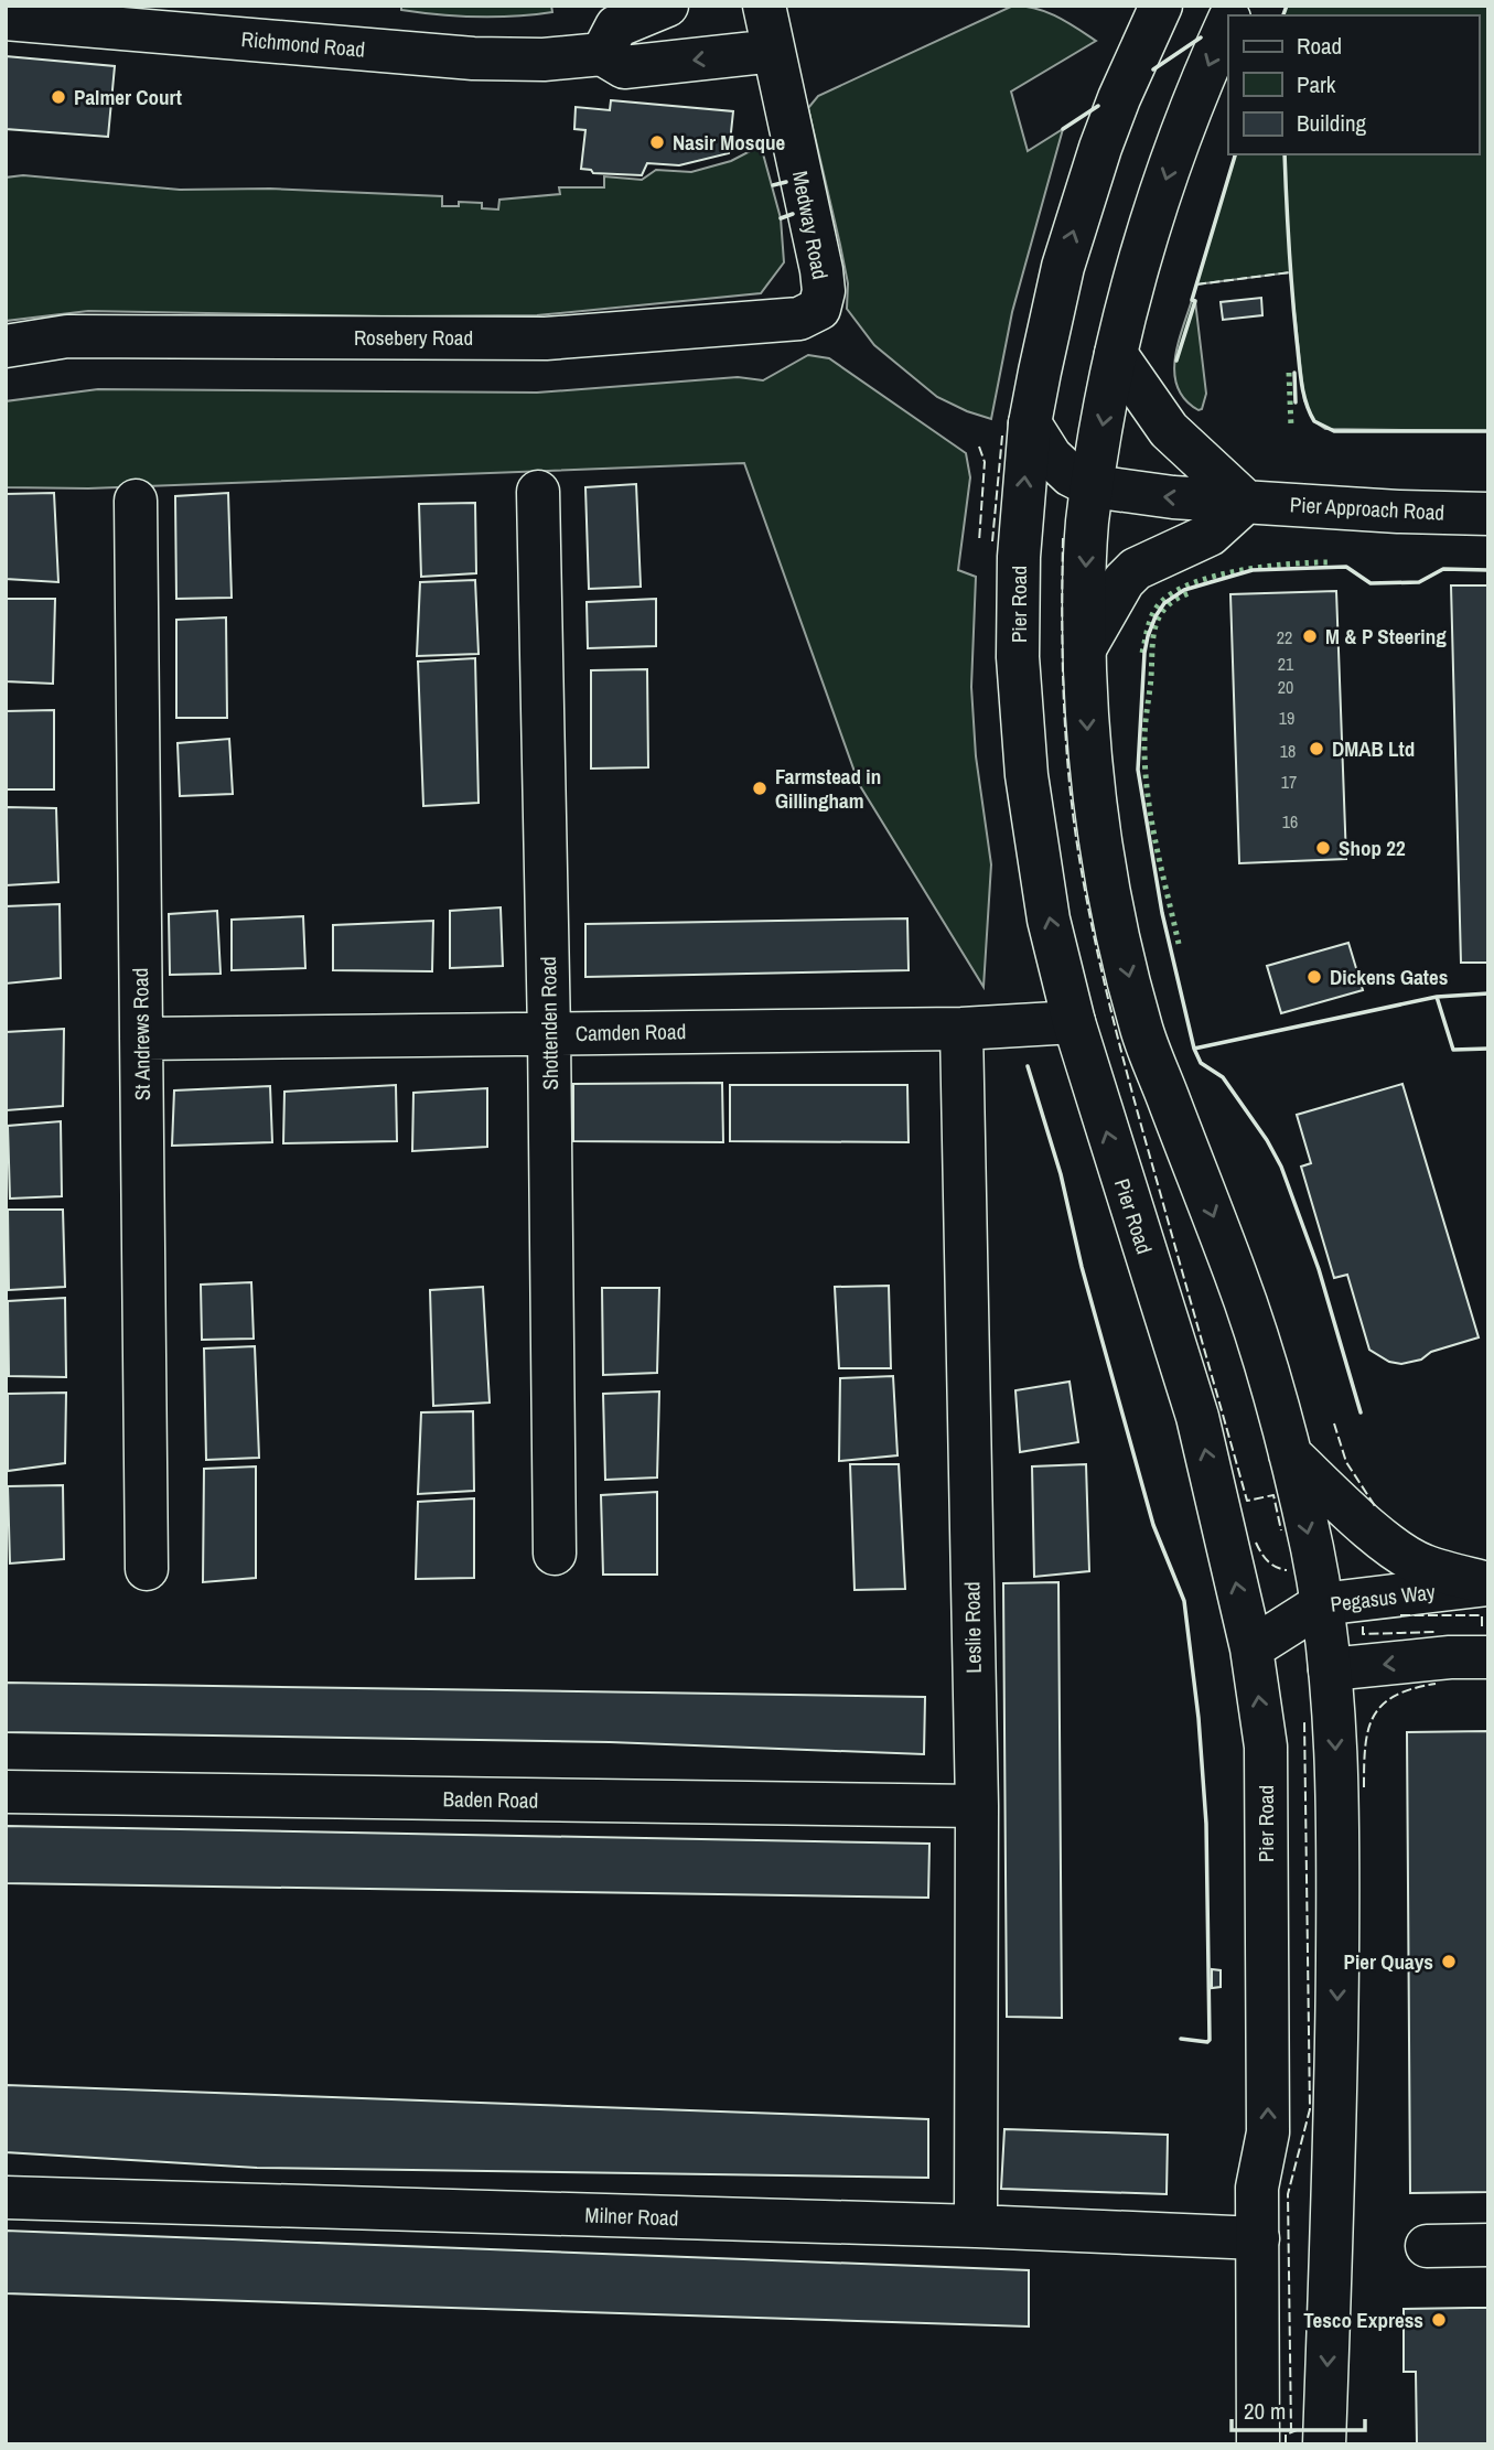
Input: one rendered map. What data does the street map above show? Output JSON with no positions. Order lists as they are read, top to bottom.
{
  "streets": {
    "street": [
      "Richmond Road",
      "Medway Road",
      "Rosebery Road",
      "Pier Approach Road",
      "Pier Road",
      "Shottenden Road",
      "Camden Road",
      "St Andrews Road",
      "Pegasus Way",
      "Leslie Road",
      "Baden Road",
      "Milner Road"
    ]
  },
  "crossings": [
    ["Richmond Road", "Medway Road"],
    ["Medway Road", "Rosebery Road"],
    ["Pier Approach Road", "Pier Road"],
    ["Pier Road", "Camden Road"],
    ["Pier Road", "Pegasus Way"],
    ["Pier Road", "Milner Road"],
    ["Shottenden Road", "Camden Road"],
    ["Camden Road", "St Andrews Road"],
    ["Camden Road", "Leslie Road"],
    ["Leslie Road", "Baden Road"],
    ["Leslie Road", "Milner Road"]
  ],
  "places": [
    "Palmer Court",
    "Nasir Mosque",
    "M & P Steering",
    "DMAB Ltd",
    "Farmstead in Gillingham",
    "Shop 22",
    "Dickens Gates",
    "Pier Quays",
    "Tesco Express"
  ],
  "house_numbers": [
    "22",
    "21",
    "20",
    "19",
    "18",
    "17",
    "16"
  ],
  "legend": ["Road", "Park", "Building"],
  "scale_bar": "20 m"
}
